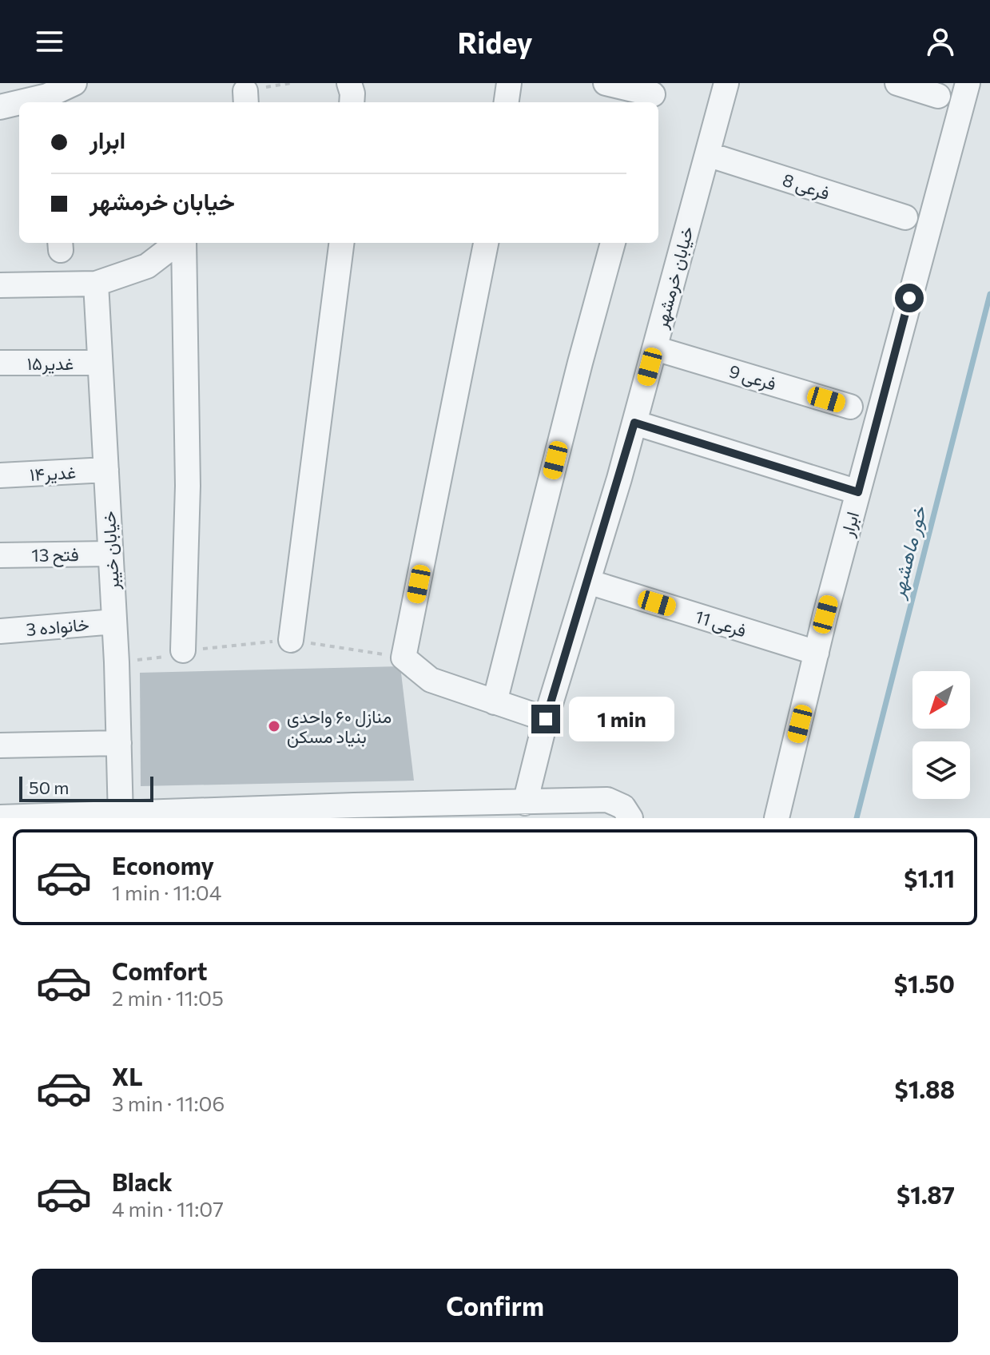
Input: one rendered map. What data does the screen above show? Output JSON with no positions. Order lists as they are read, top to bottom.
{
  "streets": {
    "street": [
      "فرعی 8",
      "خیابان خرمشهر",
      "غدیر۱۵",
      "فرعی 9",
      "غدیر۱۴",
      "ابرار",
      "خیابان خیبر",
      "فتح 13",
      "فرعی 11",
      "خانواده 3"
    ]
  },
  "crossings": [
    ["فرعی 8", "خیابان خرمشهر"],
    ["خیابان خرمشهر", "فرعی 9"],
    ["خیابان خرمشهر", "فرعی 11"],
    ["غدیر۱۵", "خیابان خیبر"],
    ["غدیر۱۴", "خیابان خیبر"],
    ["ابرار", "فرعی 11"],
    ["خیابان خیبر", "فتح 13"],
    ["خیابان خیبر", "خانواده 3"]
  ],
  "water": ["خور ماهشهر"],
  "places": ["منازل ۶۰ واحدی بنیاد مسکن"],
  "scale_bar": "50 m",
  "north": "bottom left",
  "page": {
    "header": "Ridey",
    "banner": ["ابرار", "خیابان خرمشهر"],
    "bubble": "1 min",
    "scale": "50 m",
    "list": [
      {
        "name": "Economy",
        "note": "1 min · 11:04",
        "value": "$1.11"
      },
      {
        "name": "Comfort",
        "note": "2 min · 11:05",
        "value": "$1.50"
      },
      {
        "name": "XL",
        "note": "3 min · 11:06",
        "value": "$1.88"
      },
      {
        "name": "Black",
        "note": "4 min · 11:07",
        "value": "$1.87"
      }
    ],
    "buttons": "Confirm"
  }
}
